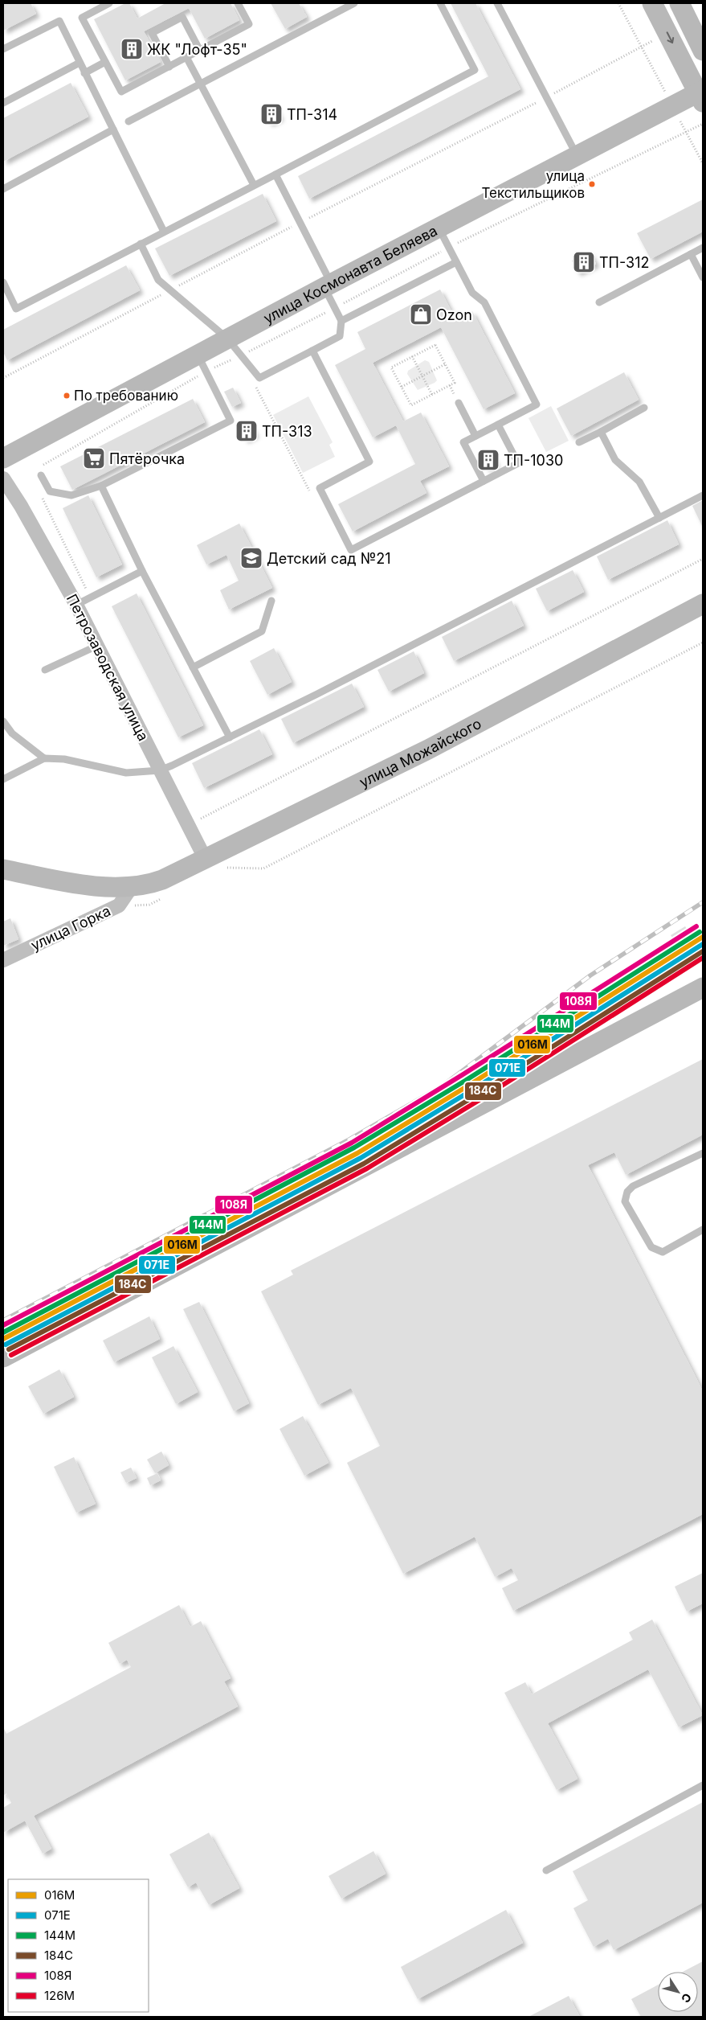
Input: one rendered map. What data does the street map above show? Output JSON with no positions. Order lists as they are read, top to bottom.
{
  "streets": {
    "street": [
      "улица Космонавта Беляева",
      "Петрозаводская улица",
      "улица Можайского",
      "улица Горка"
    ]
  },
  "crossings": [
    ["Петрозаводская улица", "улица Можайского"],
    ["улица Можайского", "улица Горка"]
  ],
  "places": {
    "building": [
      "ЖК \"Лофт-35\"",
      "ТП-314",
      "ТП-312",
      "ТП-313",
      "ТП-1030"
    ],
    "other": ["улица Текстильщиков", "По требованию"],
    "shop": ["Ozon"],
    "supermarket": ["Пятёрочка"],
    "school or university": ["Детский сад №21"]
  },
  "lines": [
    "transit line 108Я",
    "transit line 144М",
    "transit line 016М",
    "transit line 071Е",
    "transit line 184С",
    "transit line 126М"
  ],
  "legend": [
    "016М",
    "071Е",
    "144М",
    "184С",
    "108Я",
    "126М"
  ],
  "north": "bottom right"
}
